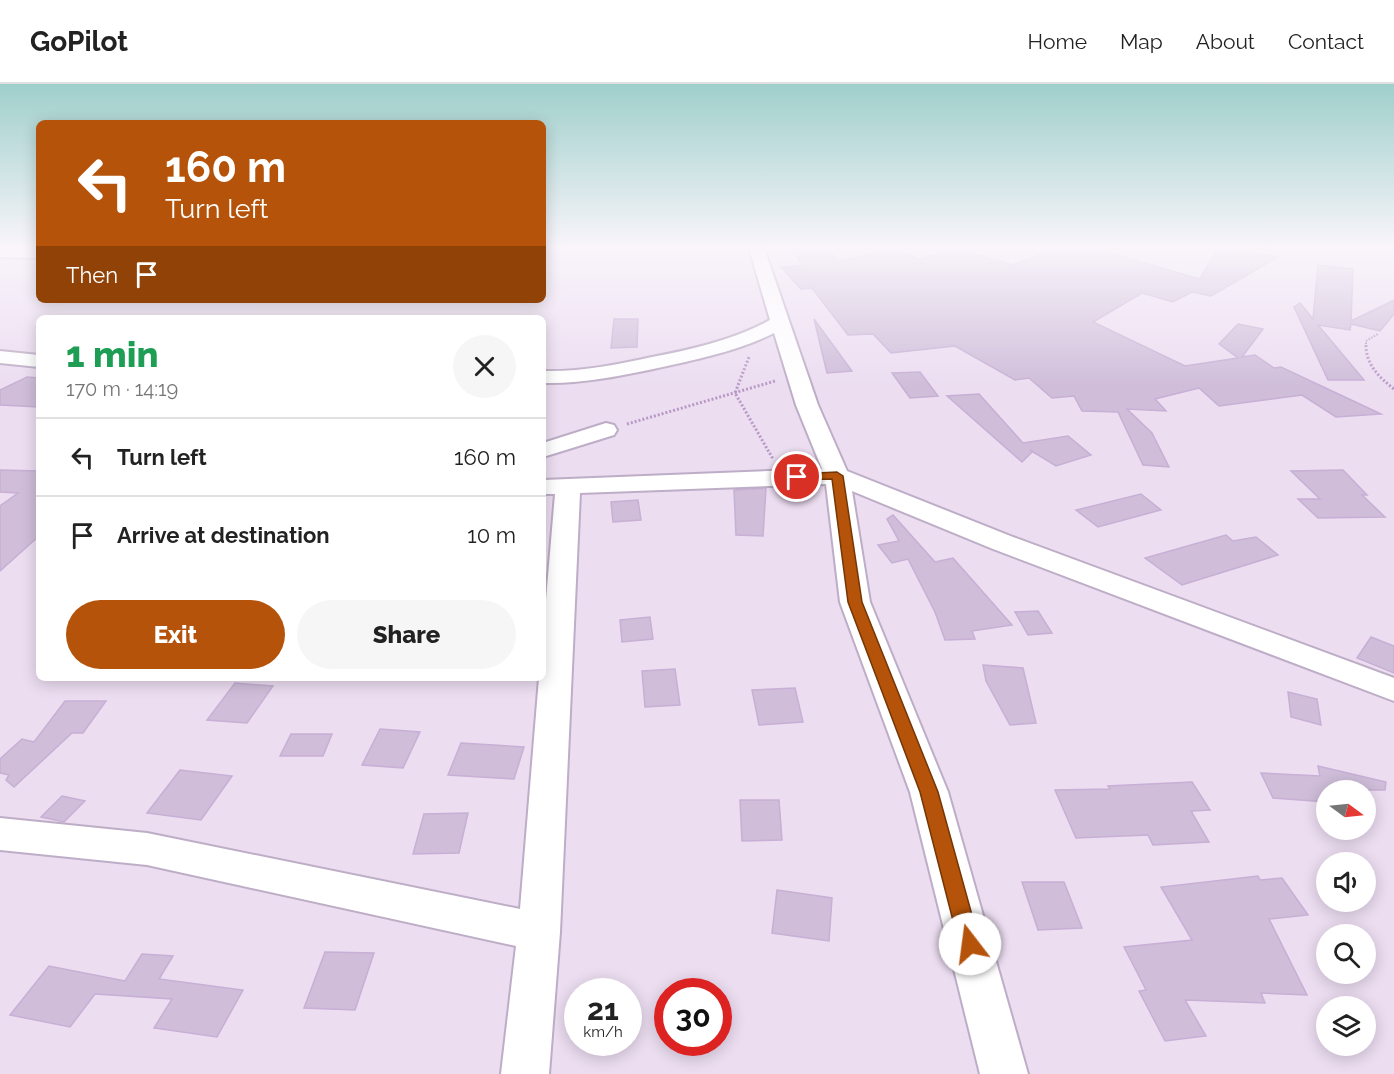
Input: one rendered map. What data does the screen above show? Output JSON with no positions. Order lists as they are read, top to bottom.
{
  "north": "right",
  "page": {
    "header": "GoPilot",
    "nav": [
      "Home",
      "Map",
      "About",
      "Contact"
    ],
    "turn": ["160 m", "Turn left"],
    "then": "Then",
    "heading": ["1 min", "170 m · 14:19"],
    "list": [
      {
        "name": "Turn left",
        "value": "160 m"
      },
      {
        "name": "Arrive at destination",
        "value": "10 m"
      }
    ],
    "buttons": ["Exit", "Share"],
    "speed": "21 km/h",
    "limit": "30"
  }
}
